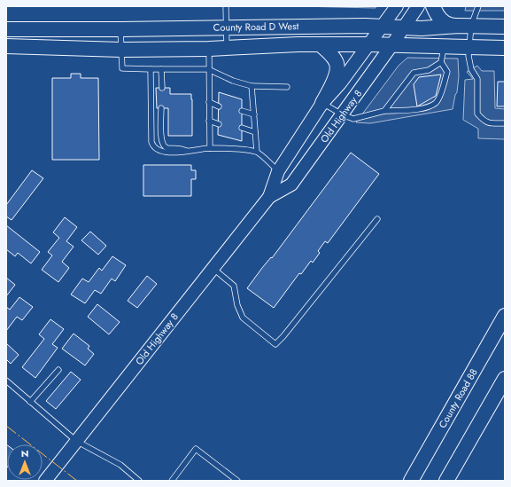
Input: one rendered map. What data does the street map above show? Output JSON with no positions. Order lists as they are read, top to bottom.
{
  "streets": {
    "main road": ["County Road D West", "County Road 88"],
    "street": ["Old Highway 8"]
  },
  "crossings": [
    ["County Road D West", "Old Highway 8"]
  ],
  "north": "top"
}
